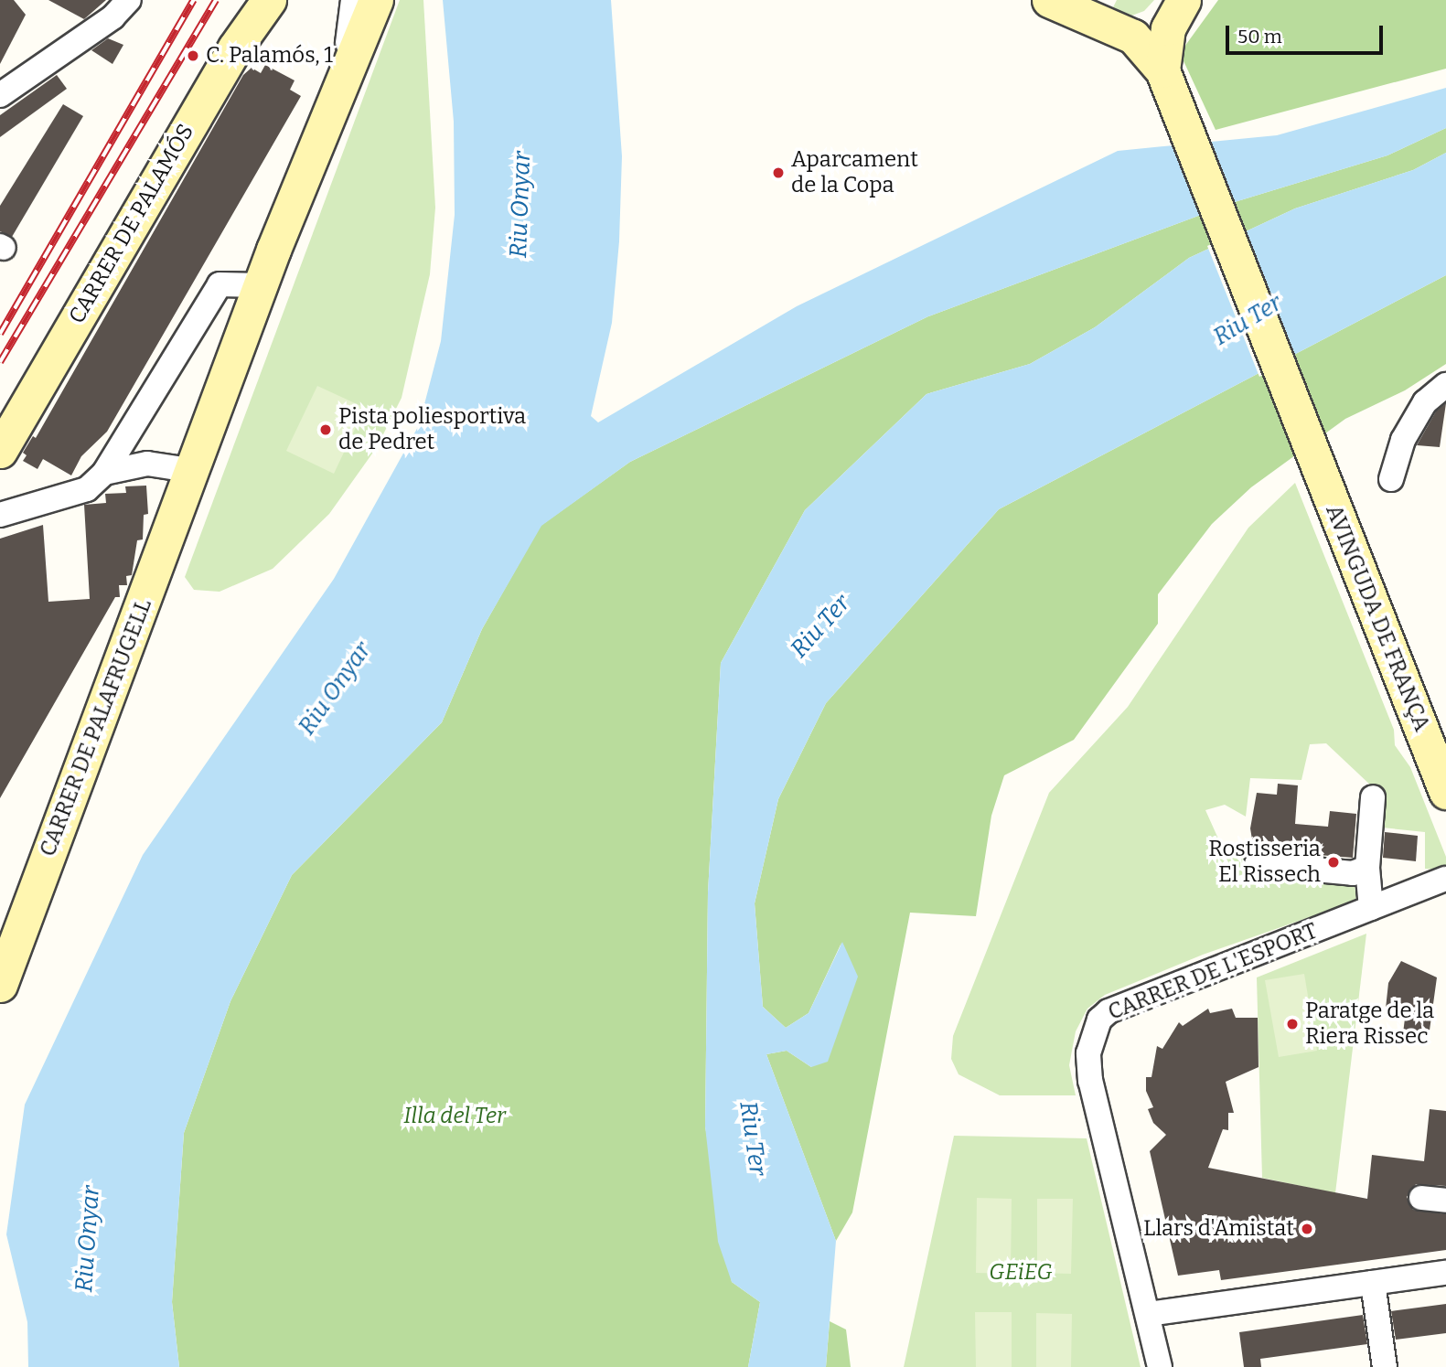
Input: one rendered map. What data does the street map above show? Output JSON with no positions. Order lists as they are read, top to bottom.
{
  "streets": {
    "street": [
      "CARRER DE PALAMÓS",
      "AVINGUDA DE FRANÇA",
      "CARRER DE PALAFRUGELL",
      "CARRER DE L'ESPORT"
    ]
  },
  "water": ["Riu Onyar", "Riu Ter"],
  "parks": ["Illa del Ter", "GEiEG"],
  "places": [
    "C. Palamós, 1",
    "Aparcament de la Copa",
    "Pista poliesportiva de Pedret",
    "Rostisseria El Rissech",
    "Paratge de la Riera Rissec",
    "Llars d'Amistat"
  ],
  "scale_bar": "50 m"
}
